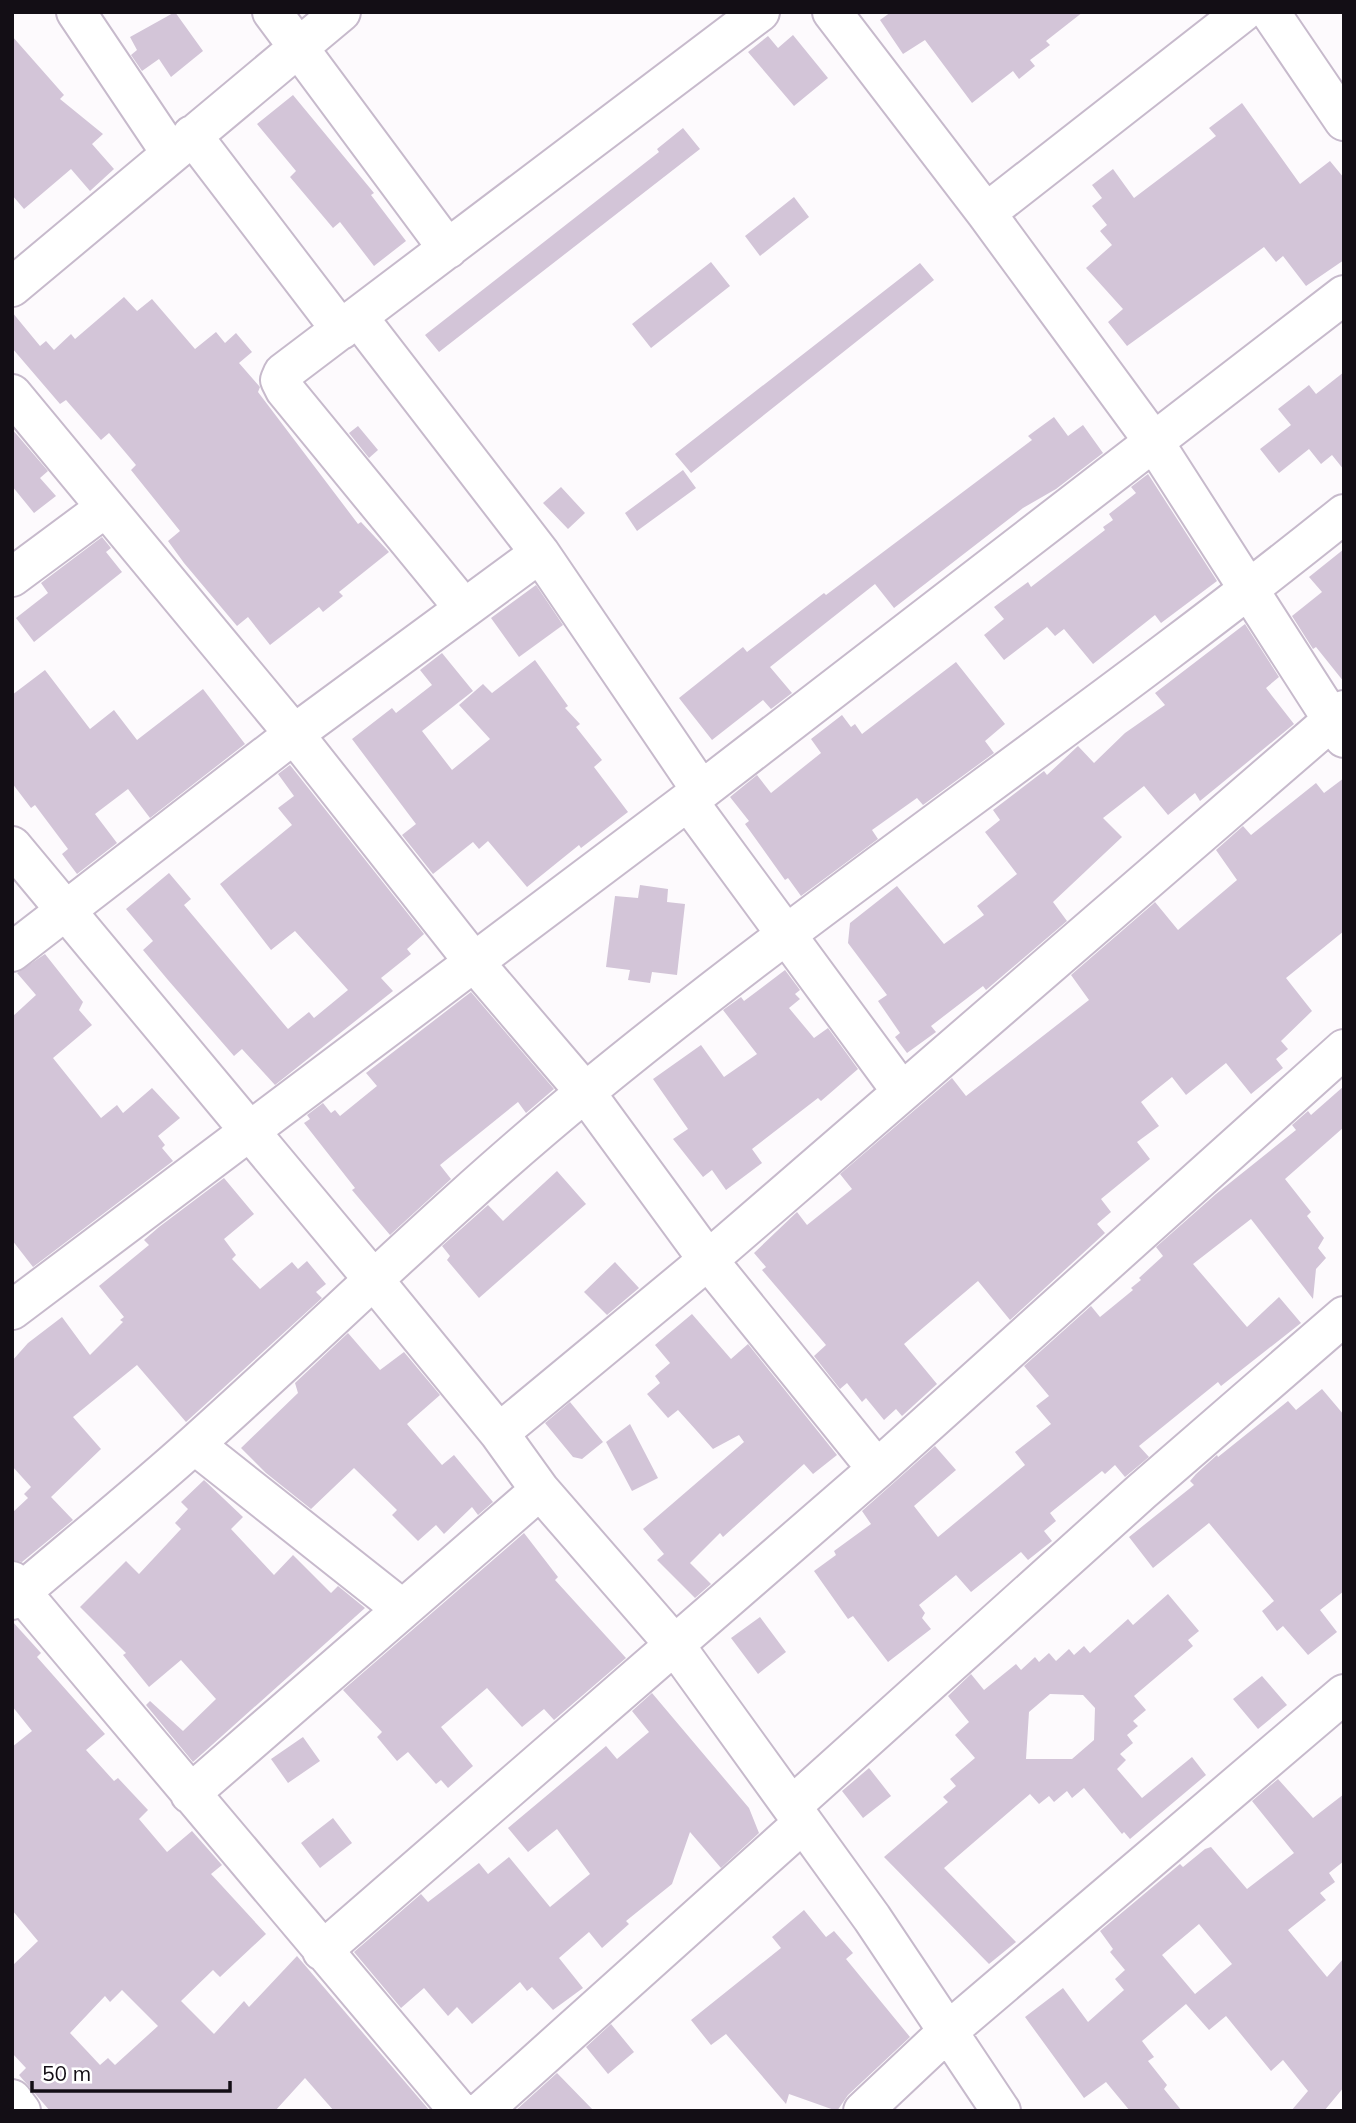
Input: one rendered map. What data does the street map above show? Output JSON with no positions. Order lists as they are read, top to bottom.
{
  "scale_bar": "50 m"
}
